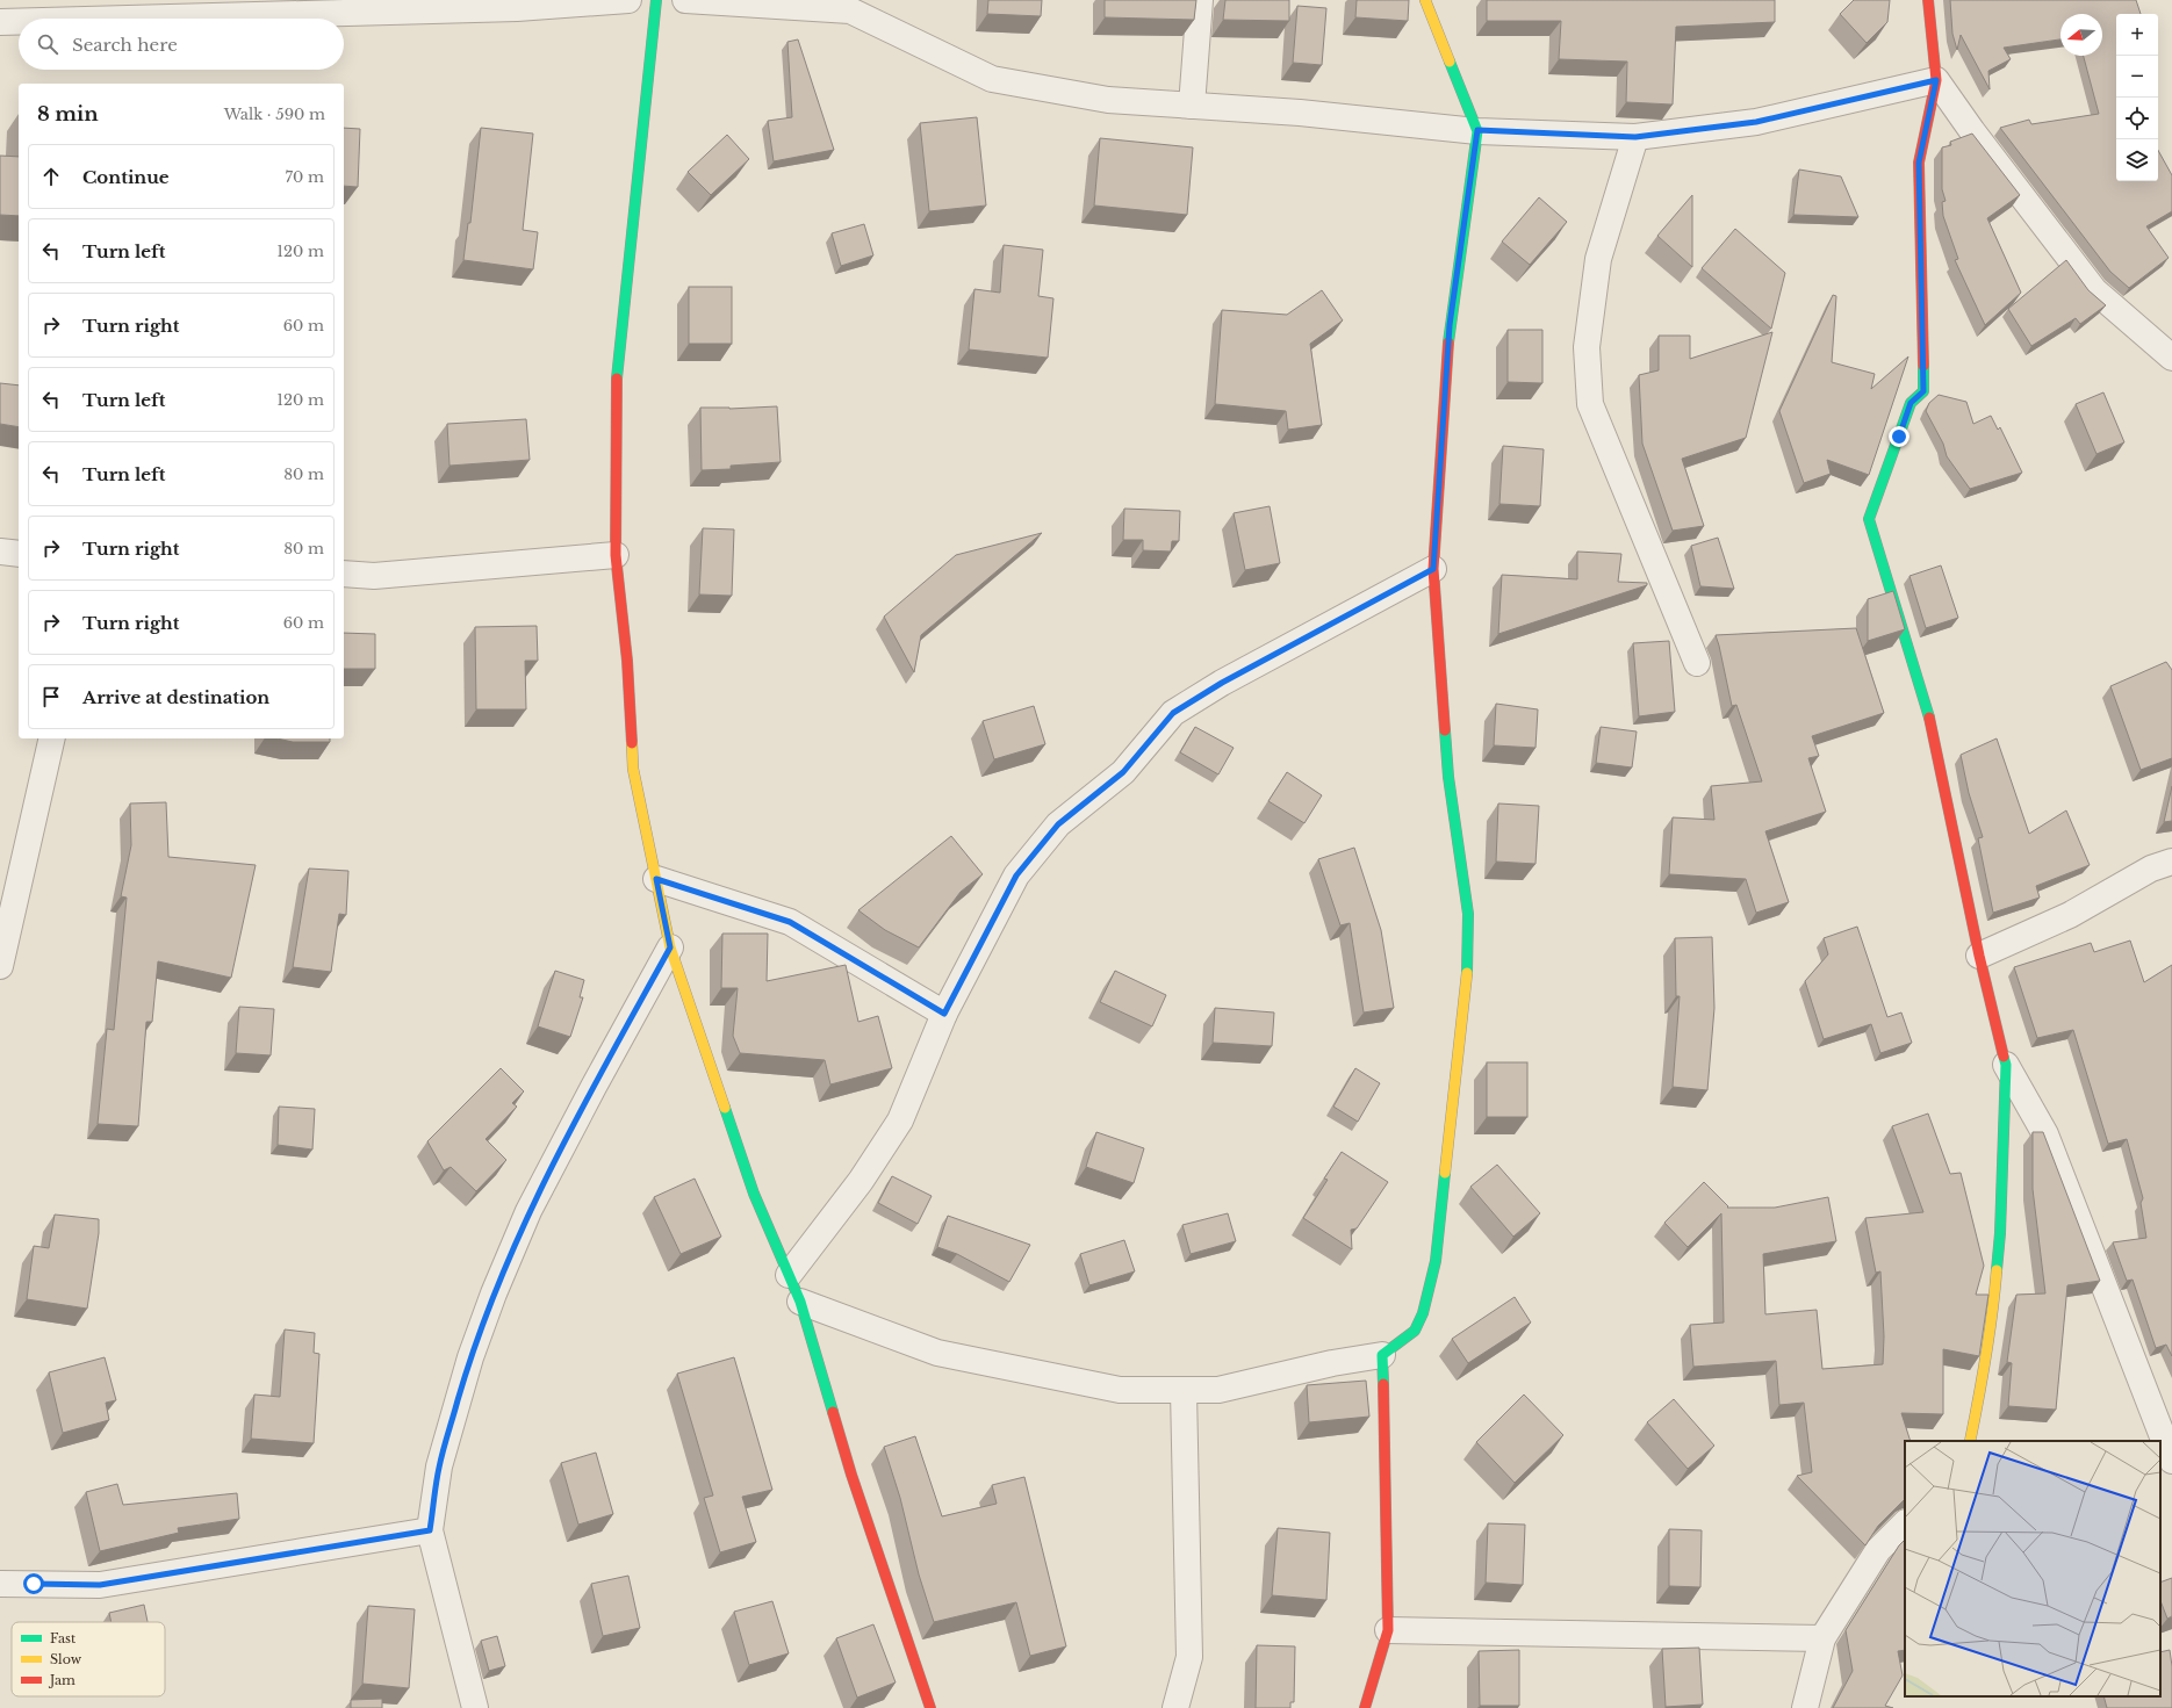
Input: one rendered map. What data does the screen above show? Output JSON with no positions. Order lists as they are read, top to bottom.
{
  "legend": ["Fast", "Slow", "Jam"],
  "north": "left",
  "page": {
    "map_buttons": ["+", "−"],
    "search": "Search here",
    "heading": ["8 min", "Walk · 590 m"],
    "list": [
      ["Continue", "70 m"],
      ["Turn left", "120 m"],
      ["Turn right", "60 m"],
      ["Turn left", "120 m"],
      ["Turn left", "80 m"],
      ["Turn right", "80 m"],
      ["Turn right", "60 m"],
      "Arrive at destination"
    ]
  }
}
